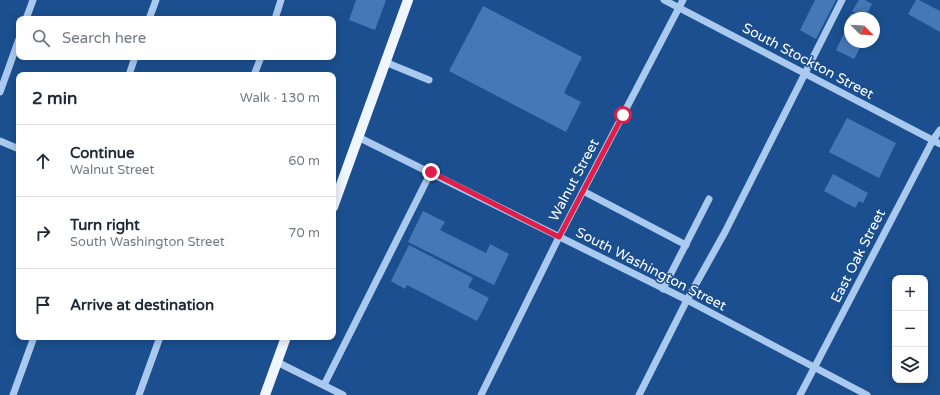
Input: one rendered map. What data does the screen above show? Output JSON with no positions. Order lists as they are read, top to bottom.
{
  "streets": {
    "street": [
      "South Stockton Street",
      "Walnut Street",
      "East Oak Street",
      "South Washington Street"
    ]
  },
  "crossings": [
    ["South Stockton Street", "Walnut Street"],
    ["South Stockton Street", "East Oak Street"],
    ["Walnut Street", "South Washington Street"],
    ["East Oak Street", "South Washington Street"]
  ],
  "north": "bottom right",
  "page": {
    "search": "Search here",
    "heading": ["2 min", "Walk · 130 m"],
    "list": [
      ["Continue", "Walnut Street", "60 m"],
      ["Turn right", "South Washington Street", "70 m"],
      "Arrive at destination"
    ],
    "map_buttons": ["+", "−"]
  }
}
